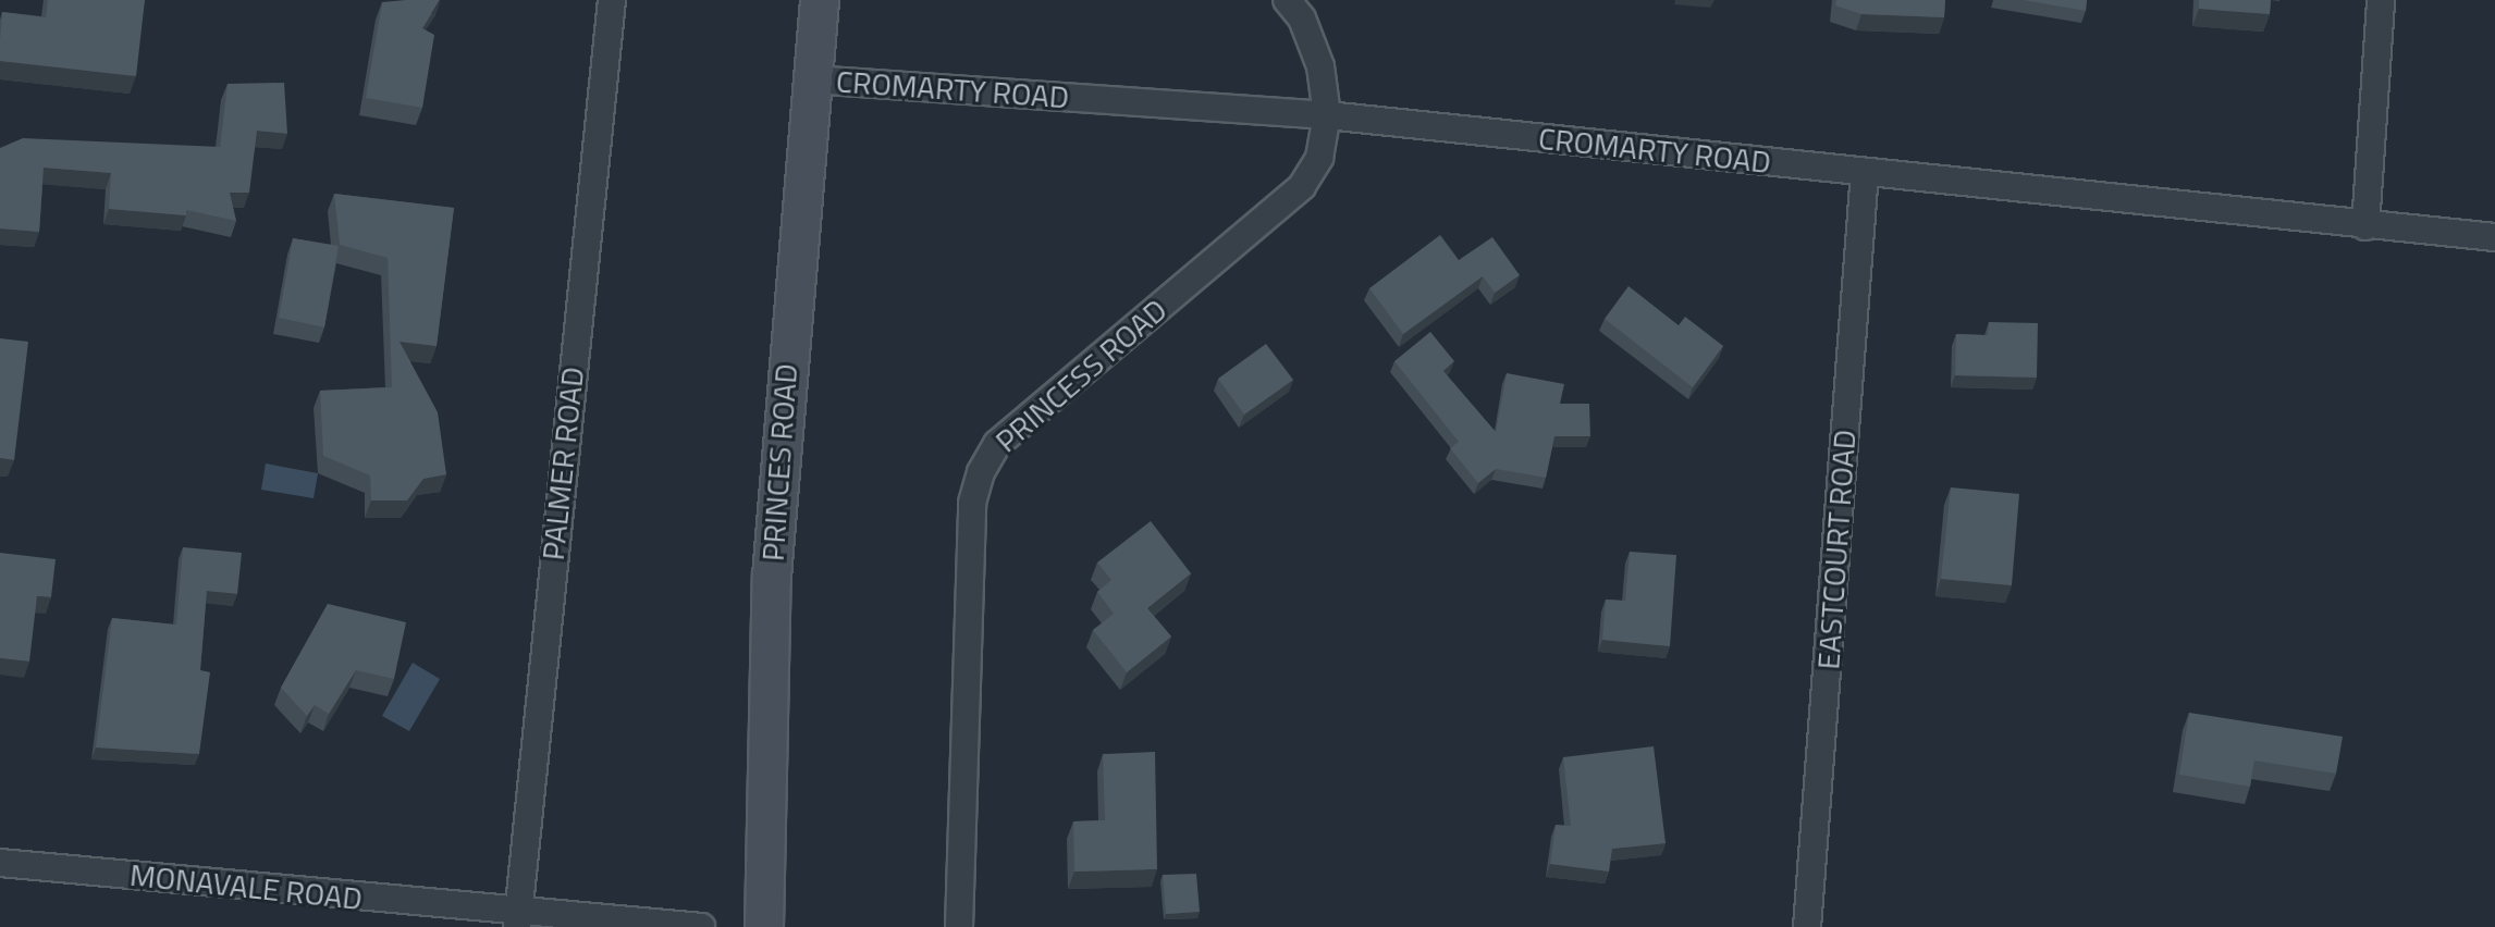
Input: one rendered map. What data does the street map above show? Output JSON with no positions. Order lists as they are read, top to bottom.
{
  "streets": {
    "main road": ["PRINCES ROAD"],
    "street": [
      "CROMARTY ROAD",
      "PRINCESS ROAD",
      "PALMER ROAD",
      "EASTCOURT ROAD",
      "MONAVALE ROAD"
    ]
  },
  "crossings": [
    ["CROMARTY ROAD", "PRINCESS ROAD"],
    ["CROMARTY ROAD", "PRINCES ROAD"],
    ["CROMARTY ROAD", "EASTCOURT ROAD"],
    ["PALMER ROAD", "MONAVALE ROAD"]
  ]
}
